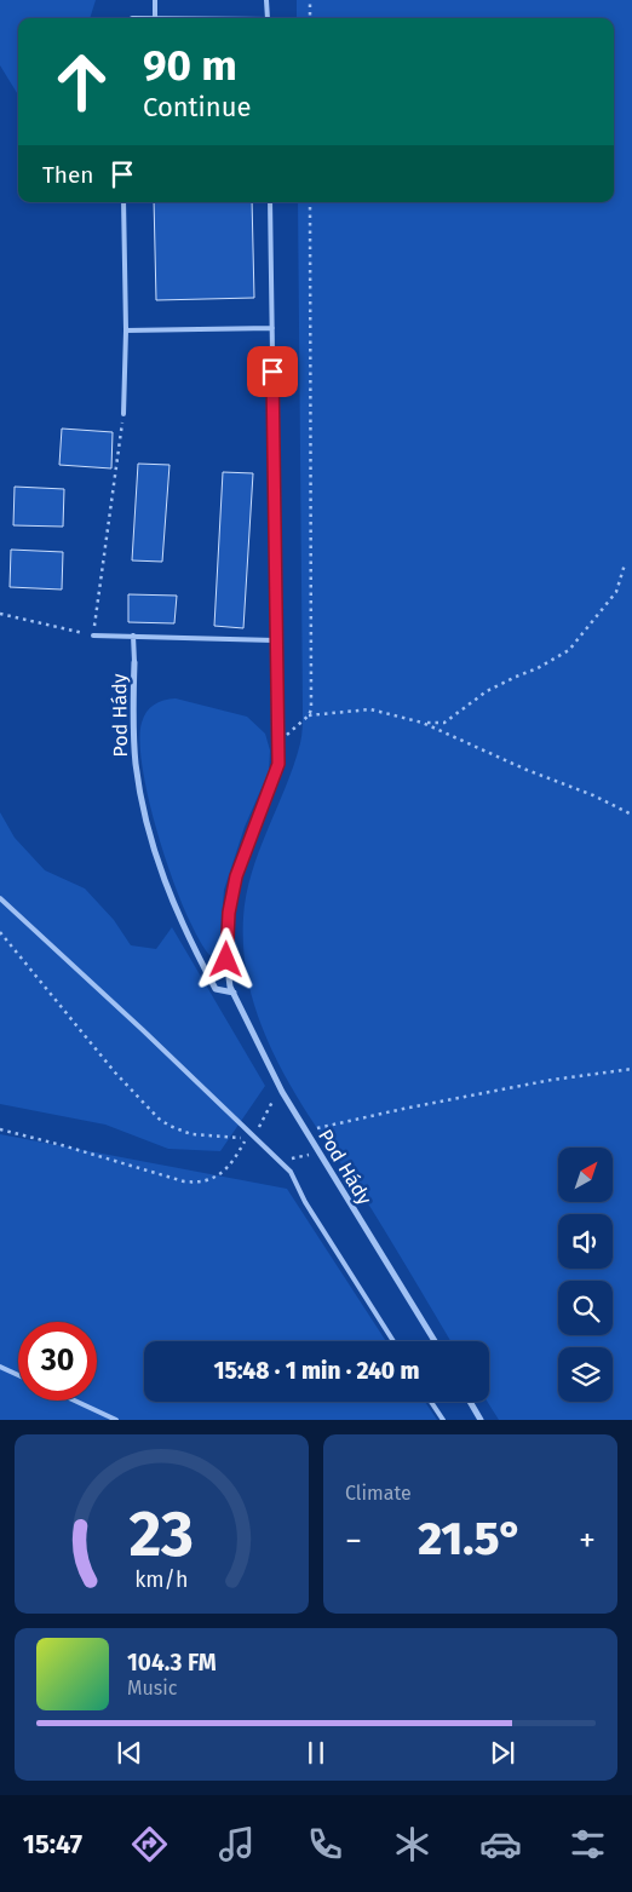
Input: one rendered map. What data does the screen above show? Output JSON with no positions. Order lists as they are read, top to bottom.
{
  "streets": {
    "street": ["Pod Hády"]
  },
  "north": "top right",
  "page": {
    "turn": ["90 m", "Continue"],
    "then": "Then",
    "limit": "30",
    "trip": "15:48 · 1 min · 240 m",
    "tile": "Climate",
    "heat": ["−", "21.5°", "+"],
    "song": ["104.3 FM", "Music"],
    "tabs": "15:47",
    "gauge": ["23", "km/h"]
  }
}
